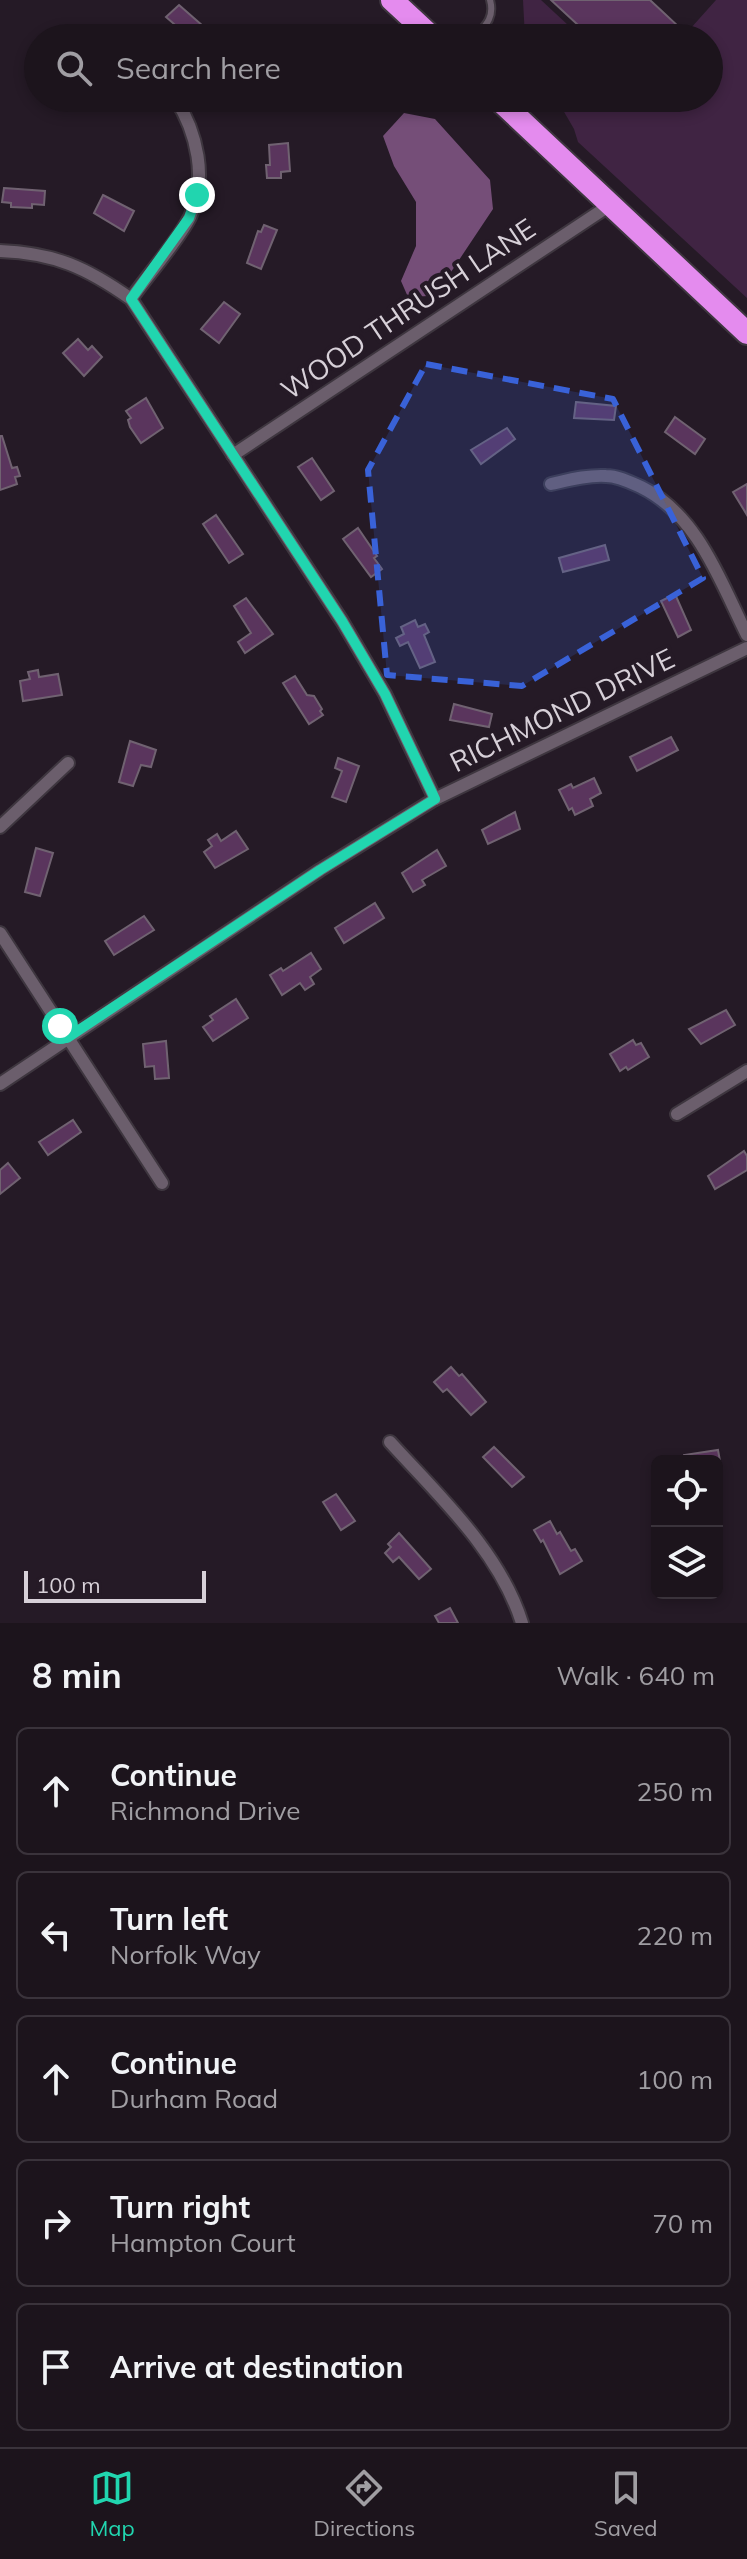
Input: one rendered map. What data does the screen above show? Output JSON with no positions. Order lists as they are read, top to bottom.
{
  "streets": {
    "street": ["WOOD THRUSH LANE", "RICHMOND DRIVE"]
  },
  "scale_bar": "100 m",
  "page": {
    "search": "Search here",
    "scale": "100 m",
    "heading": ["8 min", "Walk · 640 m"],
    "list": [
      ["Continue", "Richmond Drive", "250 m"],
      ["Turn left", "Norfolk Way", "220 m"],
      ["Continue", "Durham Road", "100 m"],
      ["Turn right", "Hampton Court", "70 m"],
      "Arrive at destination"
    ],
    "nav": ["Map", "Directions", "Saved"]
  }
}
